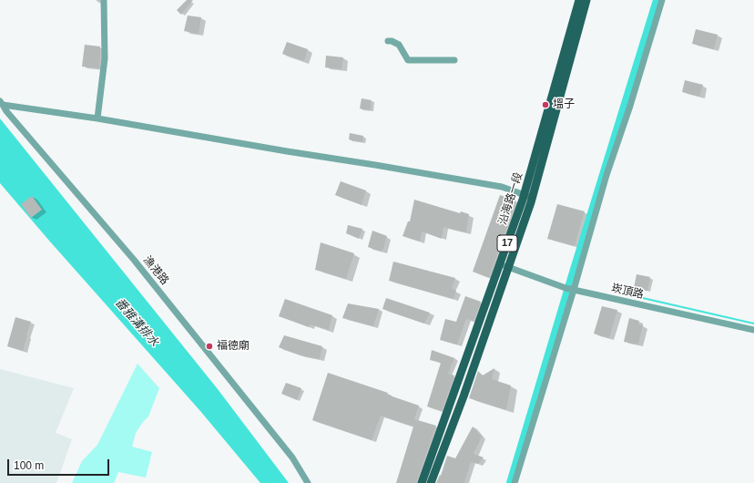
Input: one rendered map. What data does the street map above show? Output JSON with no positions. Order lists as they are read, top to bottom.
{
  "streets": {
    "main road": ["沿海路一段", "17"],
    "street": ["漁港路", "崁頂路"]
  },
  "crossings": [
    ["沿海路一段", "崁頂路"]
  ],
  "water": ["番雅溝排水"],
  "places": ["塭子", "福德廟"],
  "scale_bar": "100 m"
}
